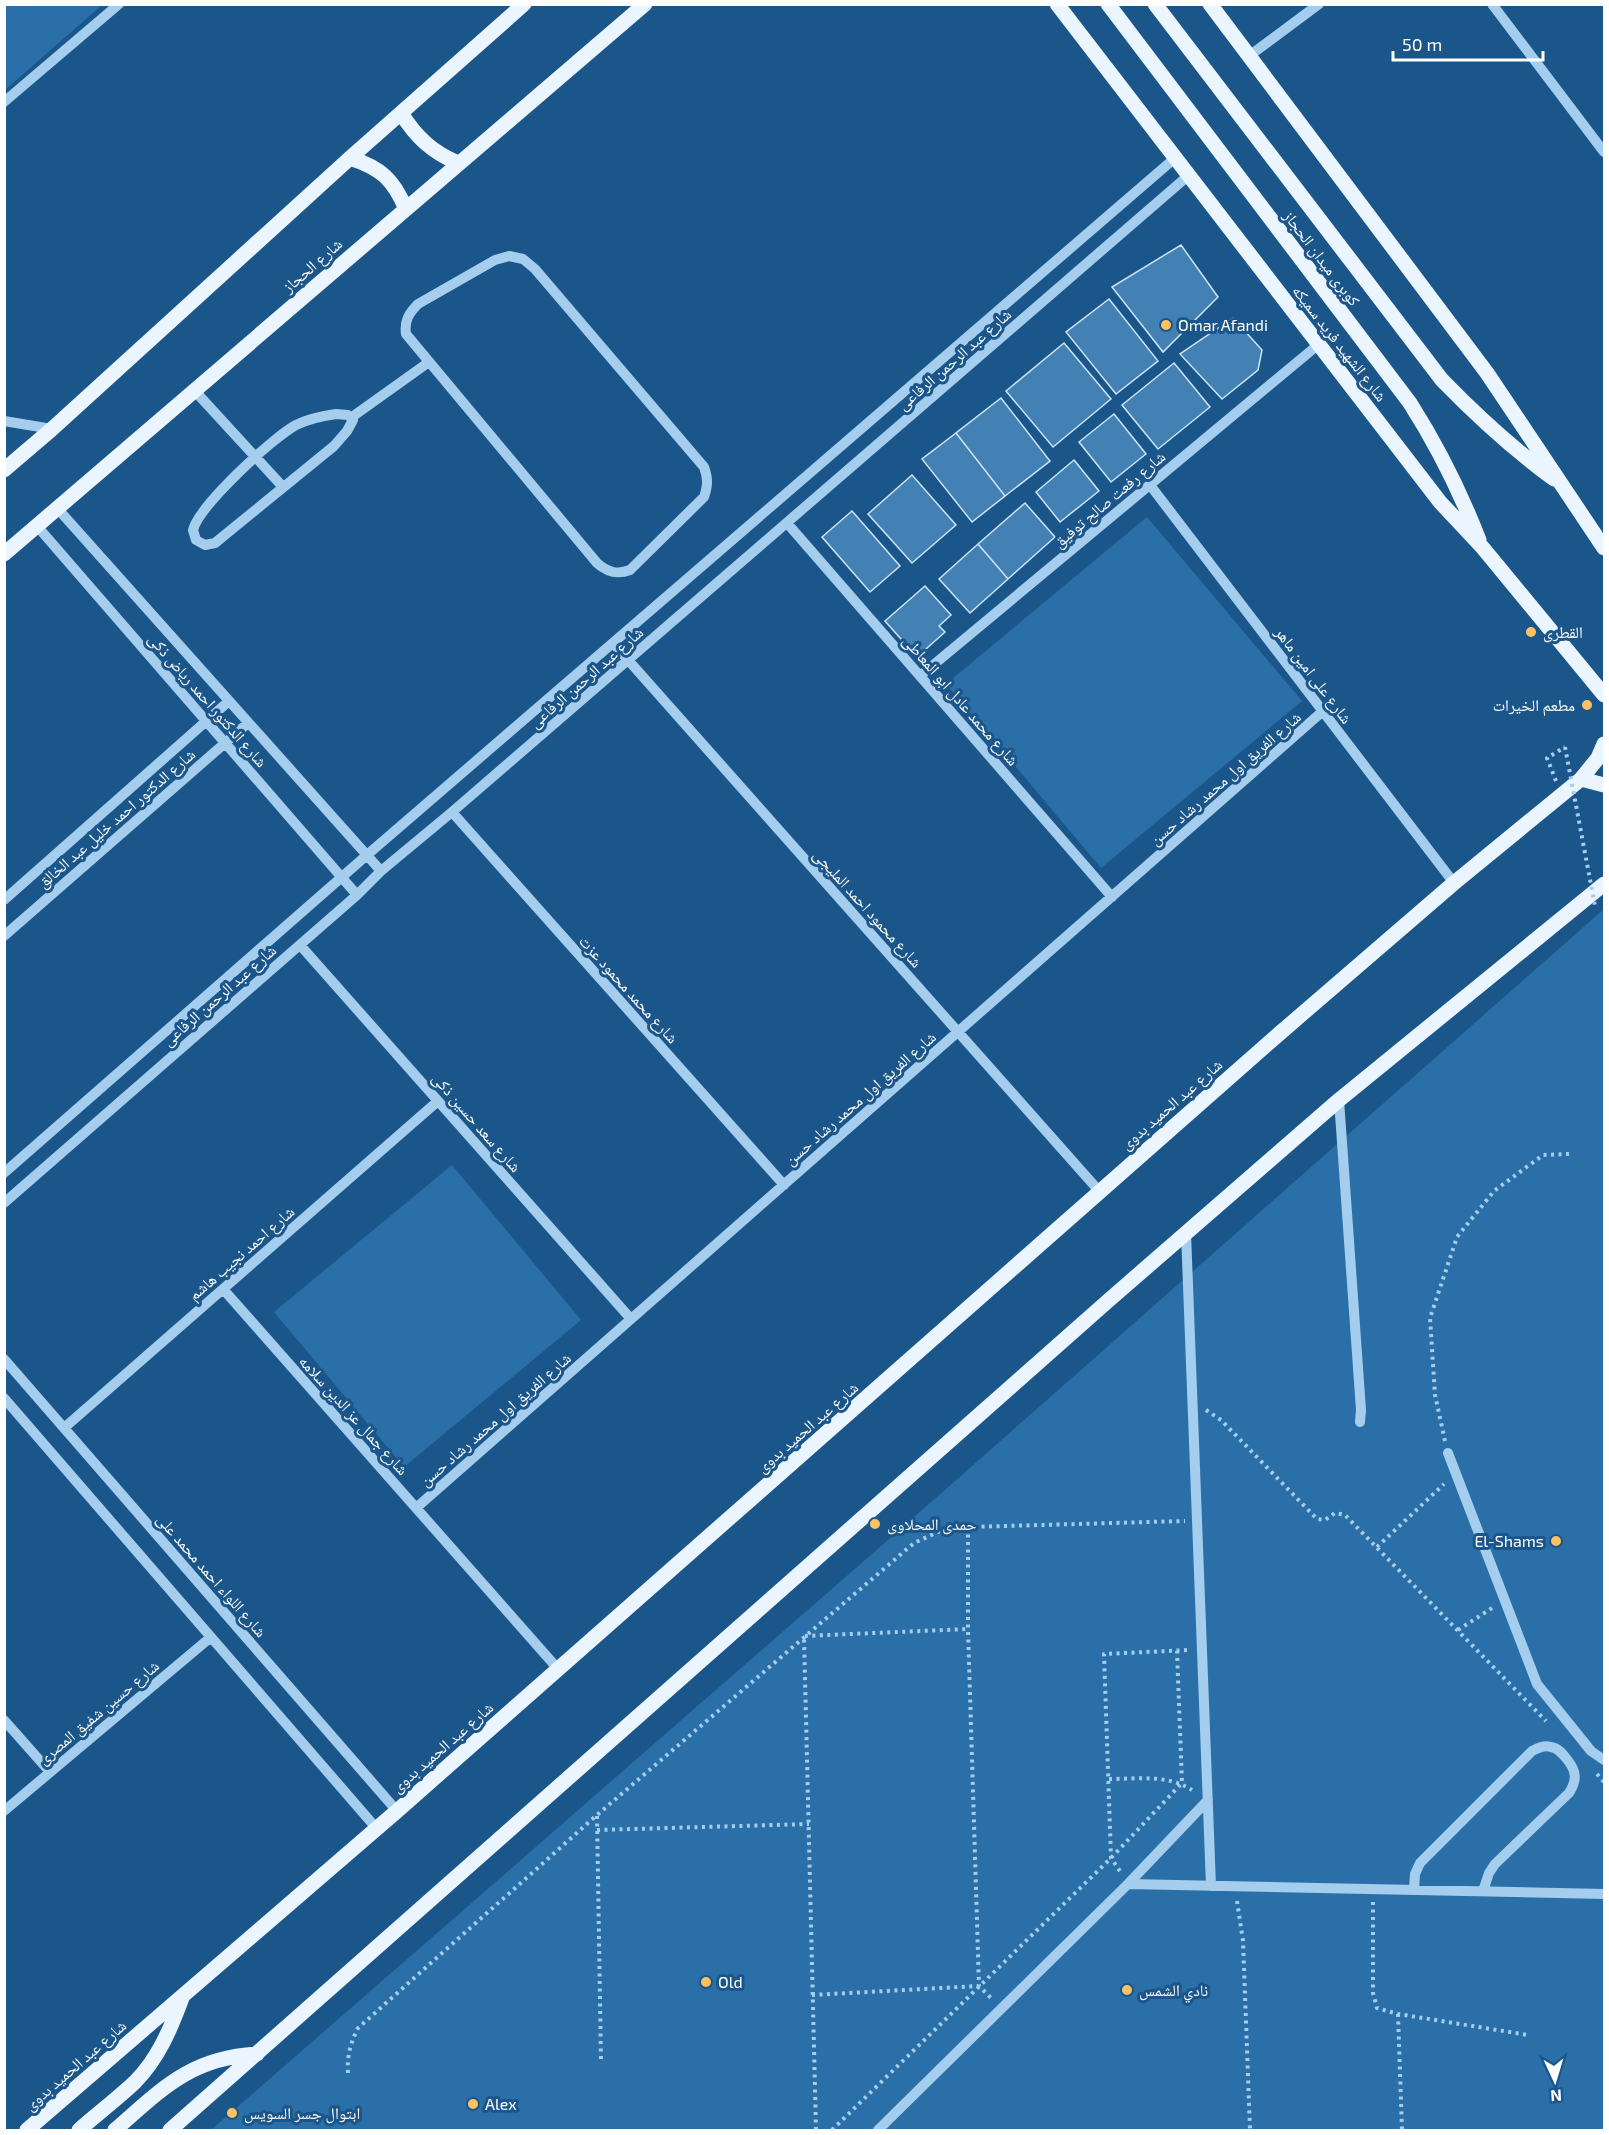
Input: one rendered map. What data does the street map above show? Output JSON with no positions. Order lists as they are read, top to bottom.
{
  "streets": {
    "main road": [
      "كوبرى ميدان الحجاز",
      "شارع الحجاز",
      "شارع الشهيد فريد سميكه",
      "شارع عبد الحميد بدوى"
    ],
    "street": [
      "شارع عبد الرحمن الرفاعى",
      "شارع رفعت صالح توفيق",
      "شارع على امين ماهر",
      "شارع الدكتور احمد رياض ذكى",
      "شارع محمد عادل ابو المعاطى",
      "شارع الفريق اول محمد رشاد حسن",
      "شارع الدكتور احمد خليل عبد الخالق",
      "شارع محمود احمد المليجى",
      "شارع محمد محمود عزت",
      "شارع سعد حسين ذكى",
      "شارع احمد نجيب هاشم",
      "شارع جمال عز الدين سلامه",
      "شارع اللواء احمد محمد على",
      "شارع حسين شفيق المصرى"
    ]
  },
  "crossings": [
    ["كوبرى ميدان الحجاز", "شارع الشهيد فريد سميكه"],
    ["شارع الحجاز", "شارع الدكتور احمد رياض ذكى"],
    ["شارع الشهيد فريد سميكه", "شارع عبد الرحمن الرفاعى"],
    ["شارع الشهيد فريد سميكه", "شارع رفعت صالح توفيق"],
    ["شارع عبد الرحمن الرفاعى", "شارع الدكتور احمد رياض ذكى"],
    ["شارع عبد الرحمن الرفاعى", "شارع محمد عادل ابو المعاطى"],
    ["شارع عبد الرحمن الرفاعى", "شارع محمود احمد المليجى"],
    ["شارع عبد الرحمن الرفاعى", "شارع محمد محمود عزت"],
    ["شارع عبد الرحمن الرفاعى", "شارع سعد حسين ذكى"],
    ["شارع رفعت صالح توفيق", "شارع على امين ماهر"],
    ["شارع رفعت صالح توفيق", "شارع محمد عادل ابو المعاطى"],
    ["شارع على امين ماهر", "شارع الفريق اول محمد رشاد حسن"],
    ["شارع على امين ماهر", "شارع عبد الحميد بدوى"],
    ["شارع الدكتور احمد رياض ذكى", "شارع الدكتور احمد خليل عبد الخالق"],
    ["شارع محمد عادل ابو المعاطى", "شارع الفريق اول محمد رشاد حسن"],
    ["شارع الفريق اول محمد رشاد حسن", "شارع محمود احمد المليجى"],
    ["شارع الفريق اول محمد رشاد حسن", "شارع محمد محمود عزت"],
    ["شارع الفريق اول محمد رشاد حسن", "شارع سعد حسين ذكى"],
    ["شارع الفريق اول محمد رشاد حسن", "شارع جمال عز الدين سلامه"],
    ["شارع محمود احمد المليجى", "شارع عبد الحميد بدوى"],
    ["شارع عبد الحميد بدوى", "شارع جمال عز الدين سلامه"],
    ["شارع عبد الحميد بدوى", "شارع اللواء احمد محمد على"],
    ["شارع سعد حسين ذكى", "شارع احمد نجيب هاشم"],
    ["شارع احمد نجيب هاشم", "شارع جمال عز الدين سلامه"],
    ["شارع احمد نجيب هاشم", "شارع اللواء احمد محمد على"]
  ],
  "places": [
    "Omar Afandi",
    "القطرى",
    "مطعم الخيرات",
    "حمدى المحلاوى",
    "El-Shams",
    "Old",
    "نادي الشمس",
    "Alex",
    "ابتوال جسر السويس"
  ],
  "scale_bar": "50 m",
  "north": "bottom"
}
